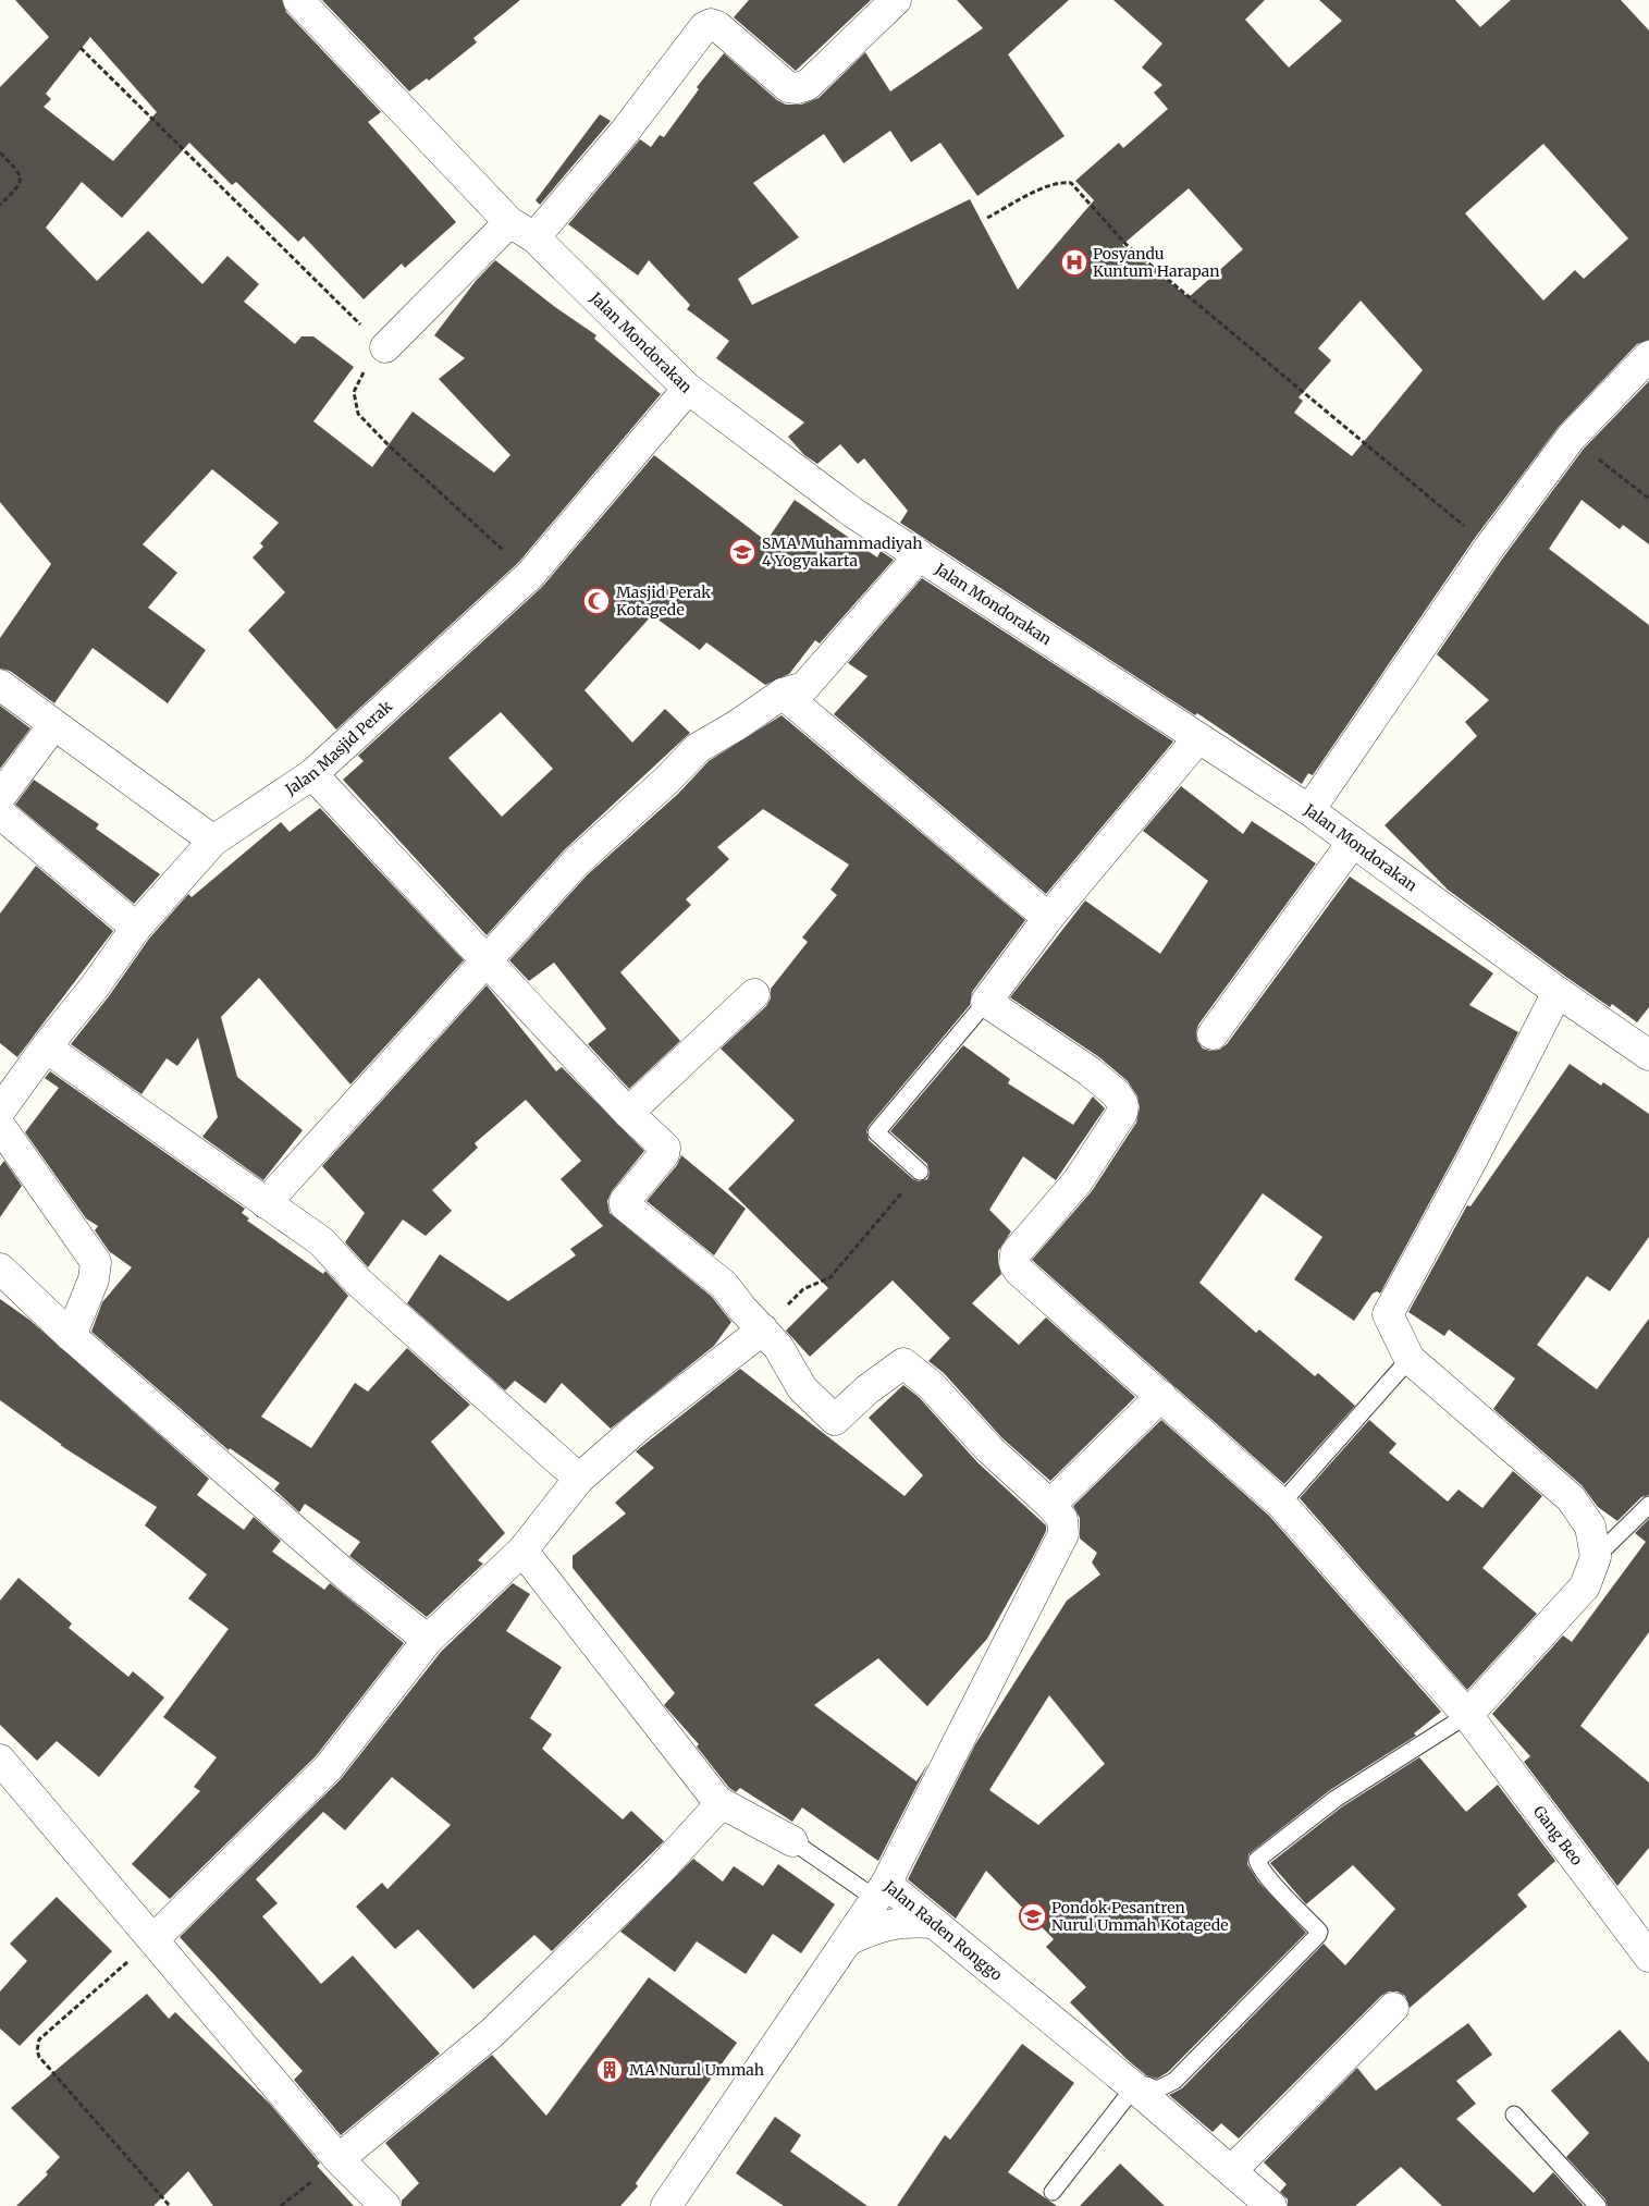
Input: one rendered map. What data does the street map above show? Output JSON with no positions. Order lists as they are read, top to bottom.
{
  "streets": {
    "street": [
      "Jalan Mondorakan",
      "Jalan Masjid Perak",
      "Gang Beo",
      "Jalan Raden Ronggo"
    ]
  },
  "crossings": [
    ["Jalan Mondorakan", "Jalan Masjid Perak"]
  ],
  "places": {
    "hospital": ["Posyandu Kuntum Harapan"],
    "school or university": ["SMA Muhammadiyah 4 Yogyakarta", "Pondok Pesantren Nurul Ummah Kotagede"],
    "mosque": ["Masjid Perak Kotagede"],
    "building": ["MA Nurul Ummah"]
  }
}
